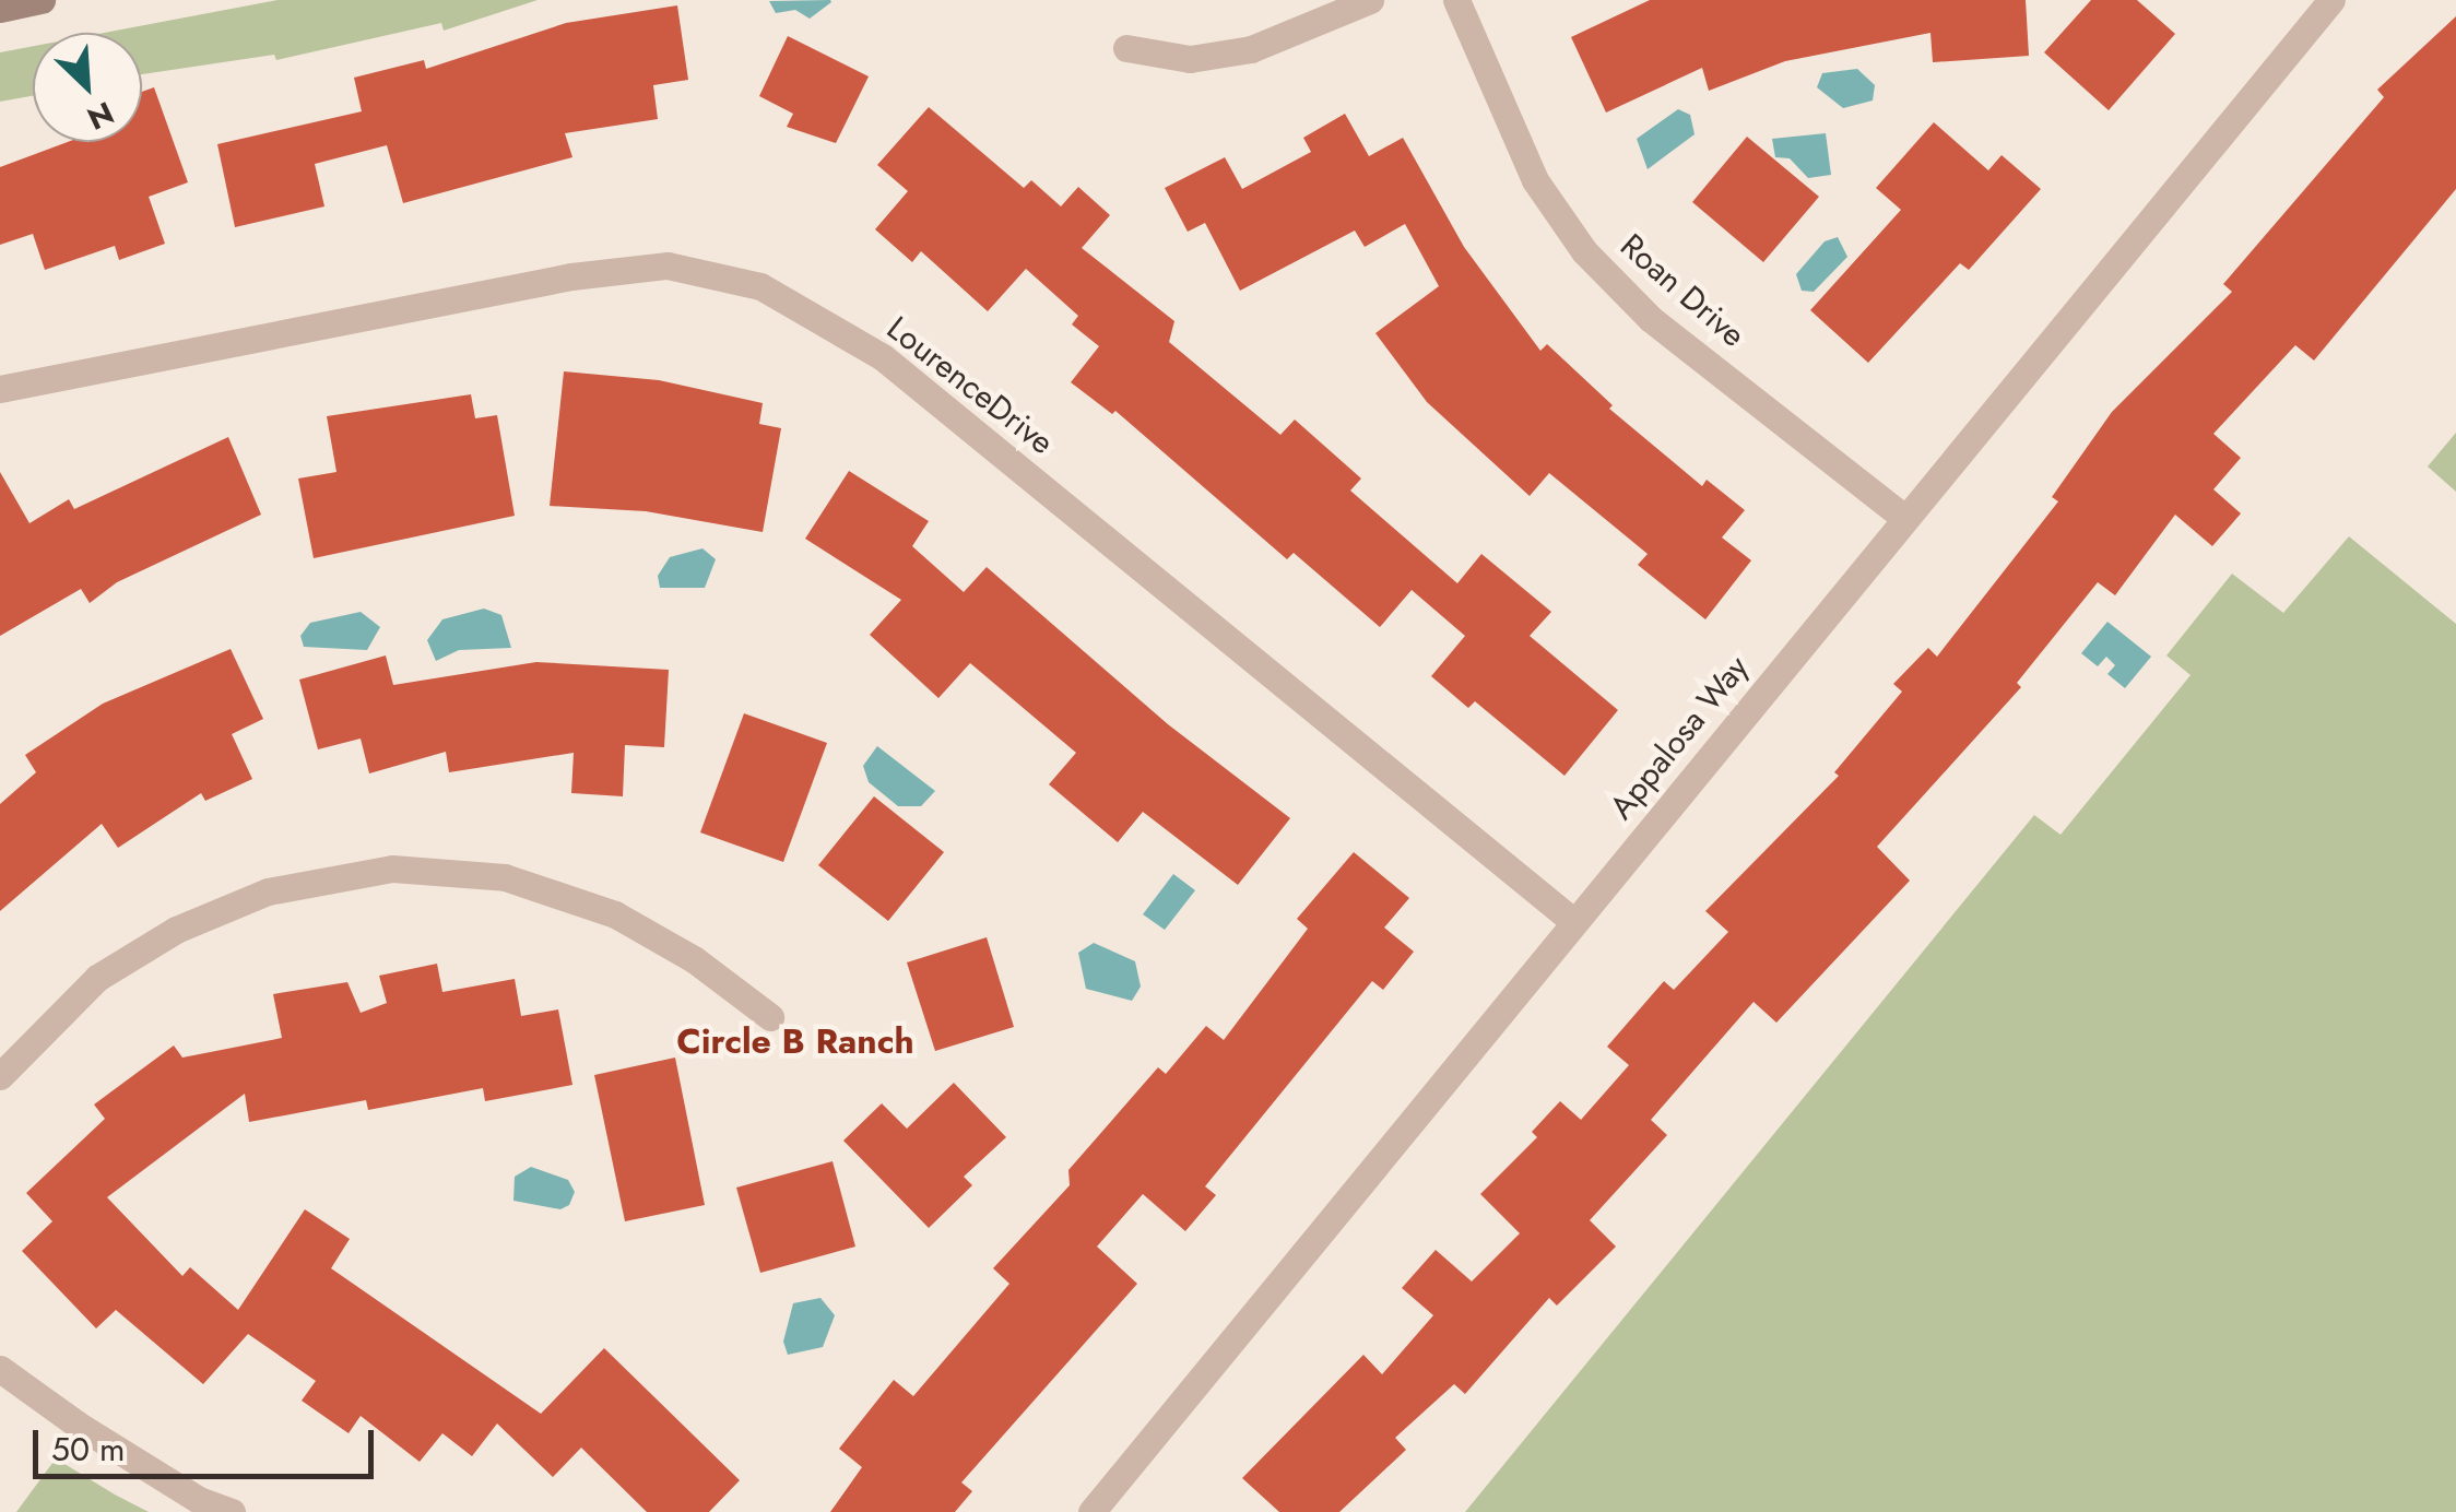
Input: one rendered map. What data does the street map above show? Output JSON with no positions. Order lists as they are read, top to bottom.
{
  "streets": {
    "street": ["Roan Drive", "LourenceDrive", "Appalosa Way"]
  },
  "crossings": [
    ["Roan Drive", "Appalosa Way"],
    ["LourenceDrive", "Appalosa Way"]
  ],
  "districts": ["Circle B Ranch"],
  "scale_bar": "50 m",
  "north": "bottom right"
}
